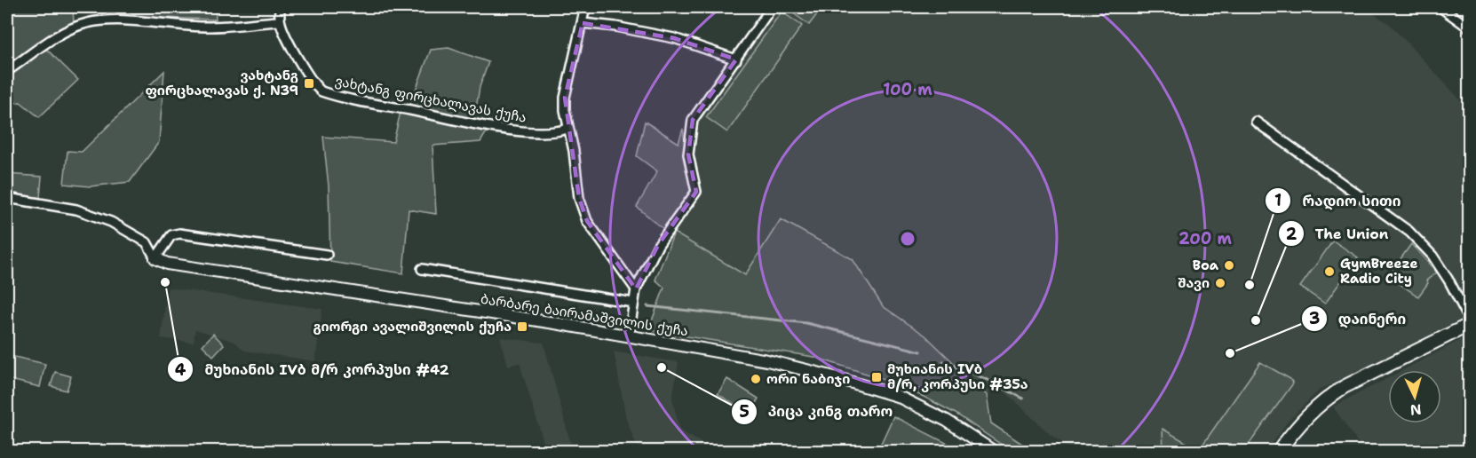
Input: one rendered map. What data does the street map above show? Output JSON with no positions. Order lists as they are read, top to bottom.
{
  "streets": {
    "street": ["ვახტანგ ფირცხალავას ქუჩა", "ბარბარე ბაირამაშვილის ქუჩა"]
  },
  "places": {
    "transit": ["ვახტანგ ფირცხალავას ქ. N39", "გიორგი ავალიშვილის ქუჩა", "მუხიანის IVბ მ/რ, კორპუსი #35ა"],
    "other": [
      "Boa",
      "GymBreeze Radio City",
      "მუხიანის IVბ მ/რ კორპუსი #42",
      "შავი",
      "რადიო სითი",
      "The Union",
      "დაინერი",
      "პიცა კინგ თარო",
      "ორი ნაბიჯი"
    ]
  },
  "north": "bottom",
  "rings": ["100 m", "200 m"]
}
